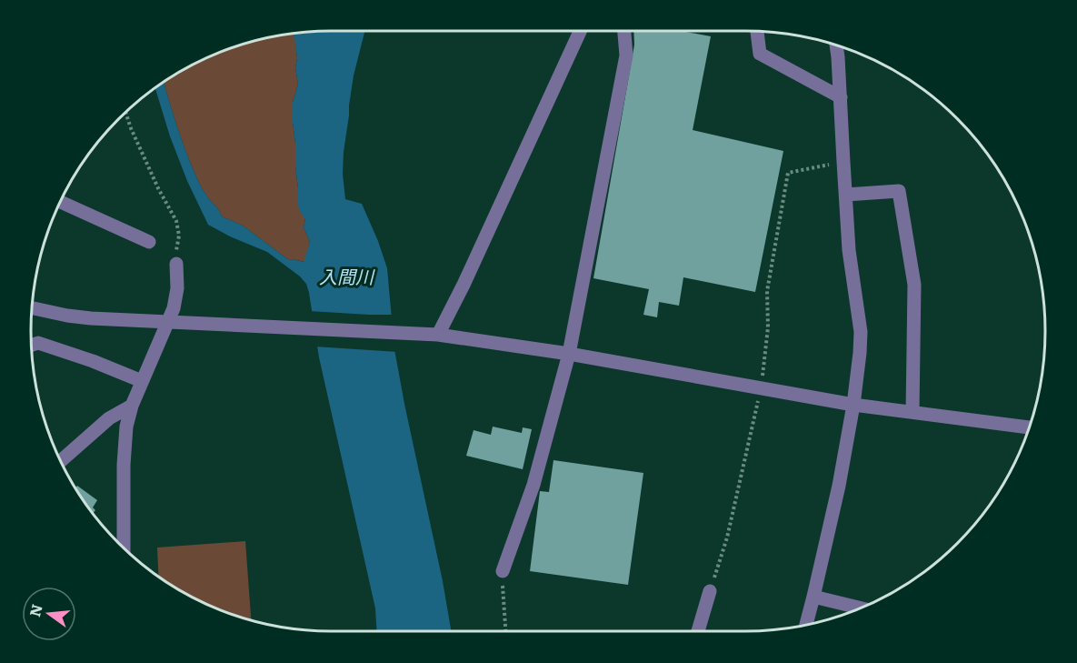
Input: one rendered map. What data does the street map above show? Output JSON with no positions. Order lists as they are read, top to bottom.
{
  "water": ["入間川"],
  "north": "left"
}
